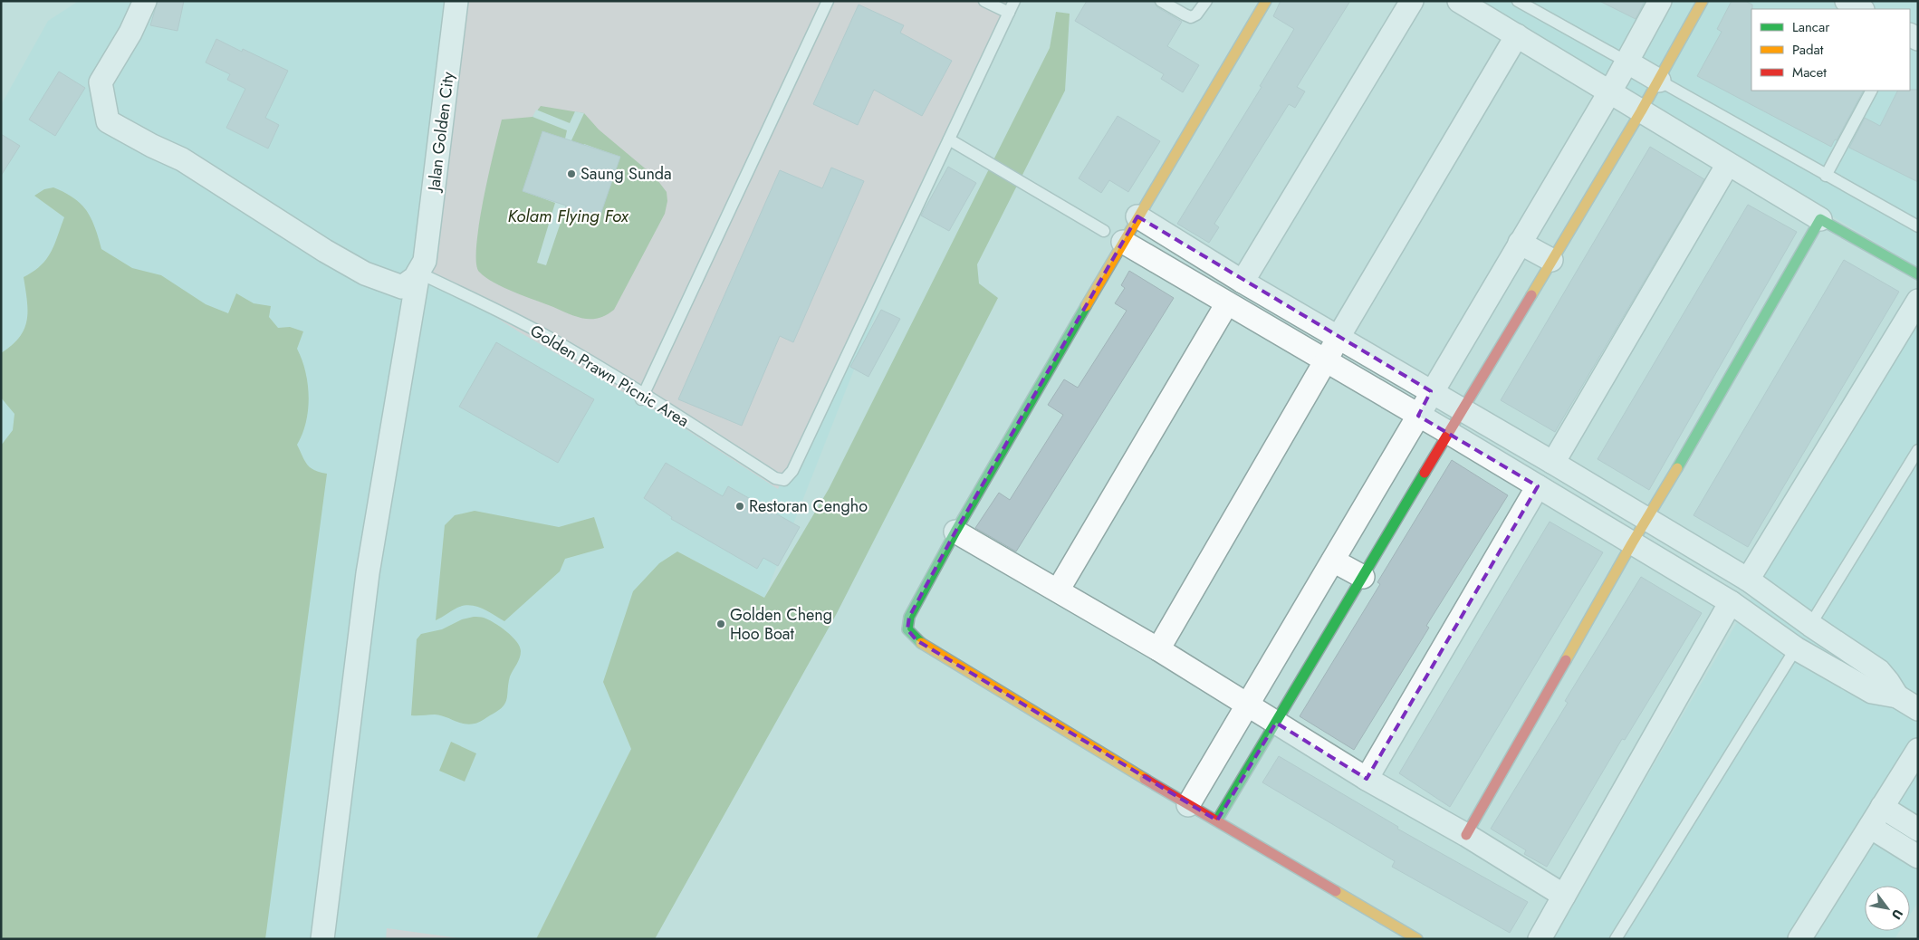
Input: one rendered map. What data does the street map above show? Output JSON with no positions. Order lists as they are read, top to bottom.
{
  "streets": {
    "street": ["Jalan Golden City"],
    "lane": ["Golden Prawn Picnic Area"]
  },
  "crossings": [
    ["Jalan Golden City", "Golden Prawn Picnic Area"]
  ],
  "water": ["Kolam Flying Fox"],
  "places": ["Saung Sunda", "Restoran Cengho", "Golden Cheng Hoo Boat"],
  "legend": ["Lancar", "Padat", "Macet"],
  "north": "bottom right"
}
